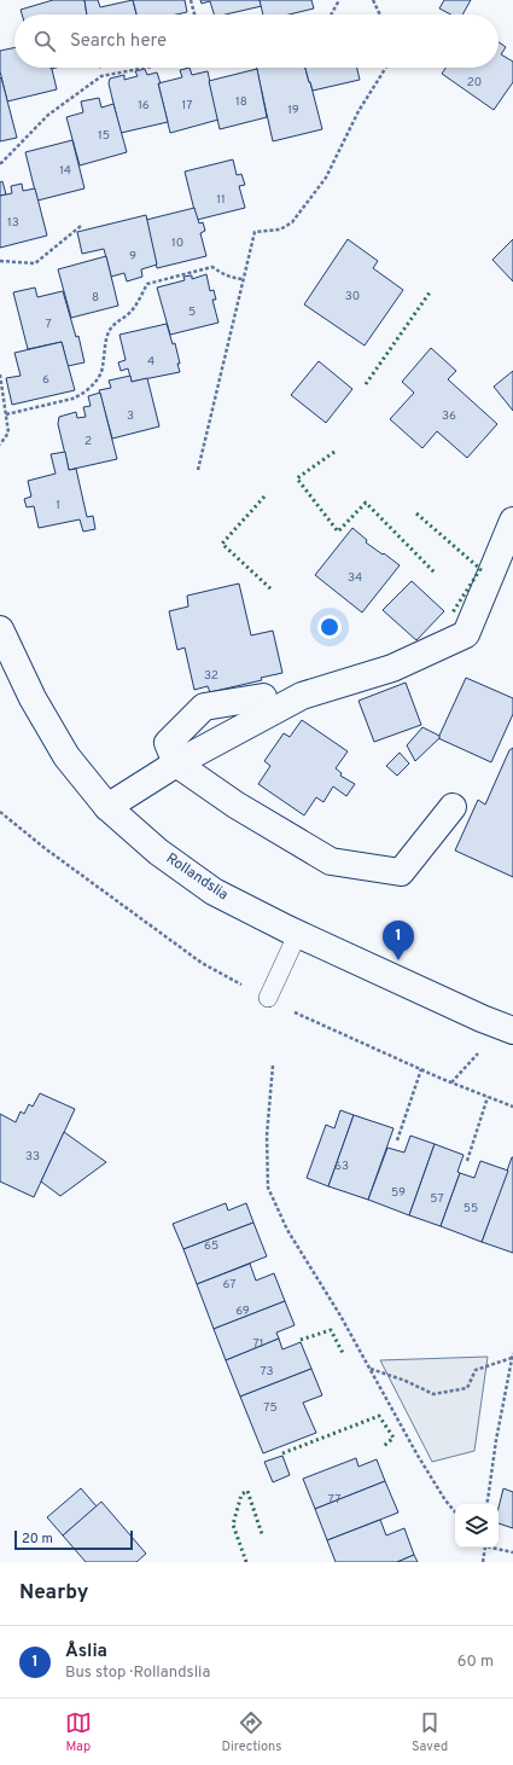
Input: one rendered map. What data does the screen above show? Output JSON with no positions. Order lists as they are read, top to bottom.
{
  "streets": {
    "street": ["Rollandslia"]
  },
  "house_numbers": [
    "20",
    "18",
    "16",
    "17",
    "19",
    "15",
    "14",
    "11",
    "13",
    "10",
    "9",
    "30",
    "8",
    "5",
    "7",
    "4",
    "6",
    "3",
    "36",
    "2",
    "1",
    "34",
    "32",
    "33",
    "63",
    "59",
    "57",
    "55",
    "65",
    "67",
    "69",
    "71",
    "73",
    "75",
    "77"
  ],
  "scale_bar": "20 m",
  "page": {
    "search": "Search here",
    "pins": "1",
    "scale": "20 m",
    "heading": "Nearby",
    "list": [
      {
        "mark": "1",
        "name": "Åslia",
        "note": "Bus stop · Rollandslia",
        "value": "60 m"
      }
    ],
    "nav": ["Map", "Directions", "Saved"]
  }
}
